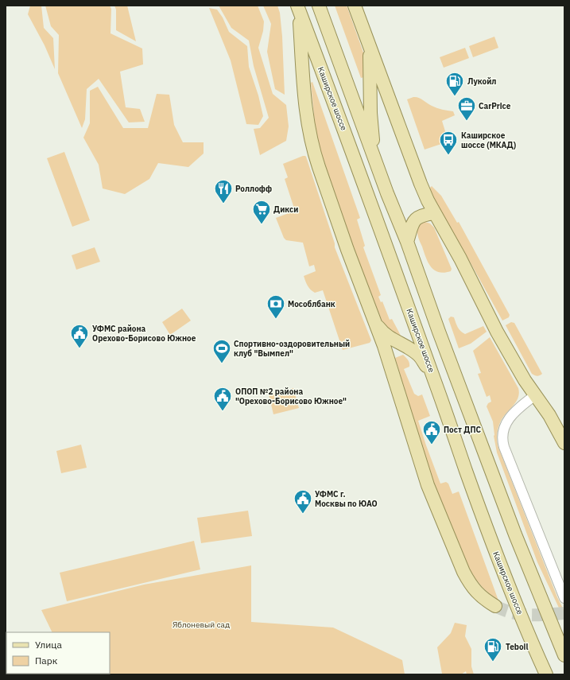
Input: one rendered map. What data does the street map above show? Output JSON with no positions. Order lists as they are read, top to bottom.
{
  "streets": {
    "main road": ["Каширское шоссе"]
  },
  "parks": ["Яблоневый сад"],
  "places": {
    "fuel station": ["Лукойл", "Teboil"],
    "office": ["CarPrice"],
    "bus stop": ["Каширское шоссе (МКАД)"],
    "restaurant": ["Роллофф"],
    "supermarket": ["Дикси"],
    "bank": ["Мособлбанк"],
    "public building": [
      "УФМС района Орехово-Борисово Южное",
      "ОПОП №2 района \"Орехово-Борисово Южное\"",
      "Пост ДПС",
      "УФМС г. Москвы по ЮАО"
    ],
    "sports": ["Спортивно-оздоровительный клуб \"Вымпел\""]
  },
  "legend": ["Улица", "Парк"]
}
